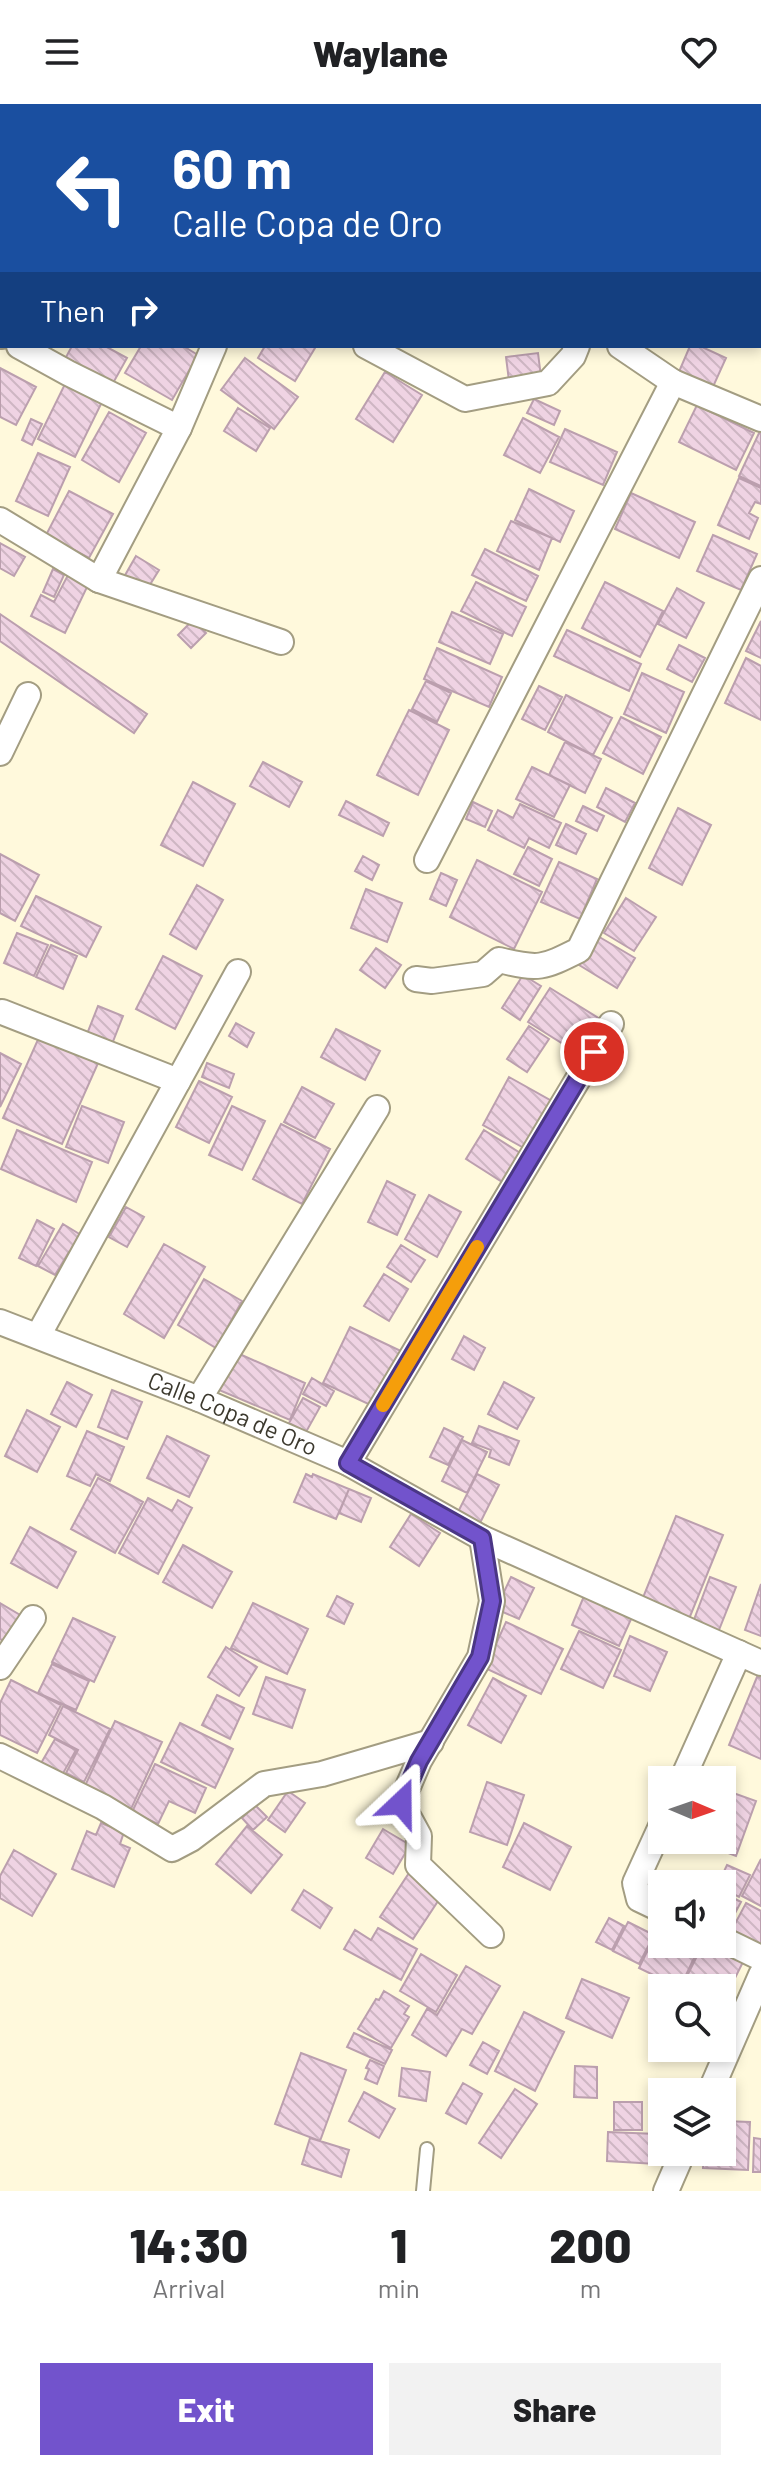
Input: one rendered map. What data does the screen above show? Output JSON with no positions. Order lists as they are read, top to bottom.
{
  "streets": {
    "street": ["Calle Copa de Oro"]
  },
  "north": "right",
  "page": {
    "header": "Waylane",
    "turn": ["60 m", "Calle Copa de Oro"],
    "then": "Then",
    "eta": [
      "14:30",
      "Arrival",
      "1",
      "min",
      "200",
      "m"
    ],
    "buttons": ["Exit", "Share"]
  }
}
